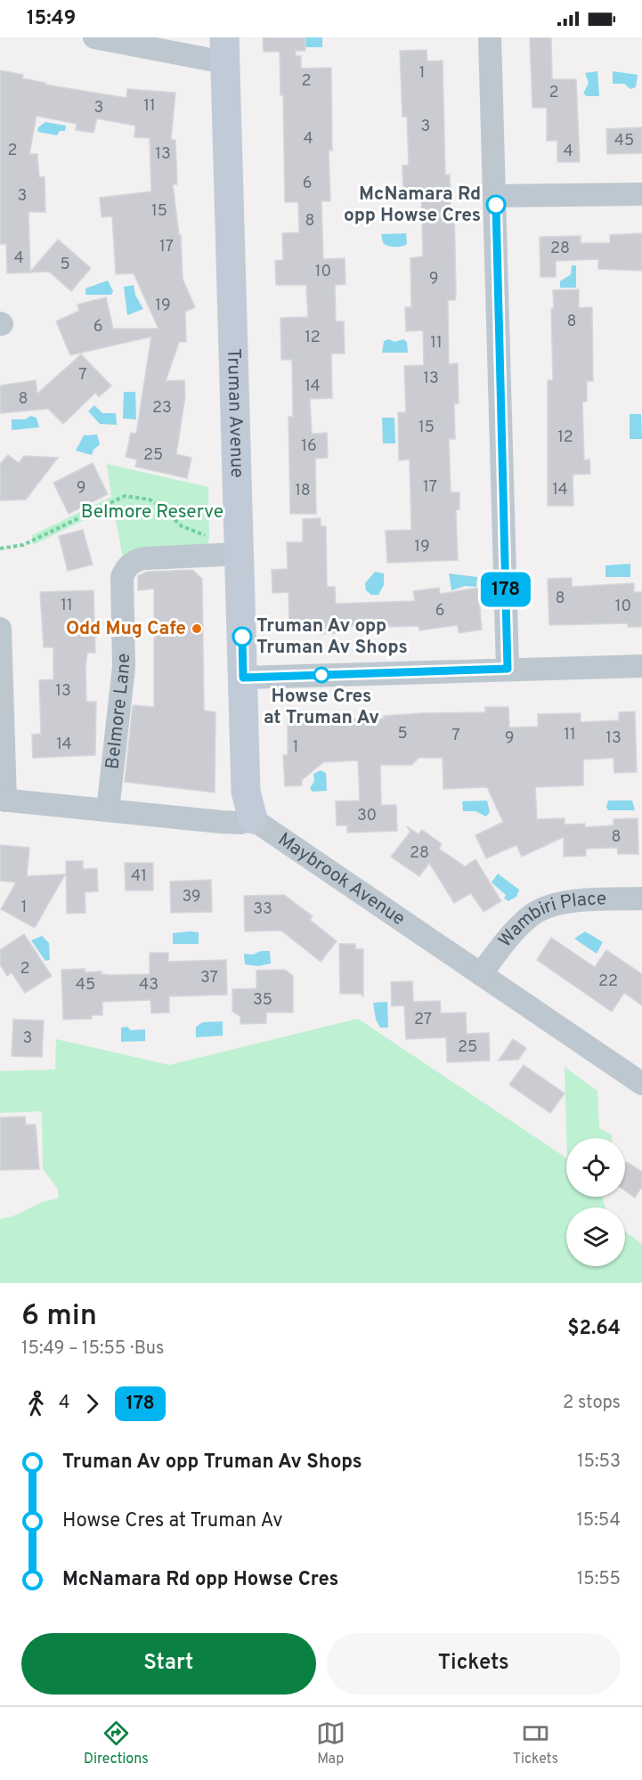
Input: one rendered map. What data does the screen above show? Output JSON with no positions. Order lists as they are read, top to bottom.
{
  "streets": {
    "street": [
      "Truman Avenue",
      "Belmore Lane",
      "Maybrook Avenue",
      "Wambiri Place"
    ]
  },
  "crossings": [
    ["Truman Avenue", "Belmore Lane"],
    ["Truman Avenue", "Maybrook Avenue"],
    ["Maybrook Avenue", "Wambiri Place"]
  ],
  "parks": ["Belmore Reserve"],
  "places": [
    "McNamara Rd opp Howse Cres",
    "Odd Mug Cafe",
    "Truman Av opp Truman Av Shops",
    "Howse Cres at Truman Av"
  ],
  "lines": ["bus line 178"],
  "house_numbers": [
    "1",
    "2",
    "2",
    "11",
    "3",
    "3",
    "4",
    "45",
    "2",
    "4",
    "13",
    "6",
    "3",
    "15",
    "8",
    "17",
    "28",
    "4",
    "5",
    "10",
    "9",
    "19",
    "8",
    "6",
    "12",
    "11",
    "7",
    "13",
    "14",
    "8",
    "23",
    "15",
    "12",
    "16",
    "25",
    "17",
    "9",
    "14",
    "18",
    "19",
    "8",
    "11",
    "10",
    "6",
    "13",
    "5",
    "11",
    "7",
    "9",
    "13",
    "14",
    "1",
    "30",
    "8",
    "28",
    "41",
    "39",
    "1",
    "33",
    "2",
    "37",
    "22",
    "45",
    "43",
    "35",
    "27",
    "3",
    "25"
  ],
  "page": {
    "status": "15:49",
    "on_map": "178",
    "heading": ["6 min", "15:49 – 15:55 · Bus", "$2.64"],
    "legs": ["4", "178", "2 stops"],
    "list": [
      {
        "name": "Truman Av opp Truman Av Shops",
        "value": "15:53"
      },
      {
        "name": "Howse Cres at Truman Av",
        "value": "15:54"
      },
      {
        "name": "McNamara Rd opp Howse Cres",
        "value": "15:55"
      }
    ],
    "buttons": ["Start", "Tickets"],
    "tabs": ["Directions", "Map", "Tickets"]
  }
}
